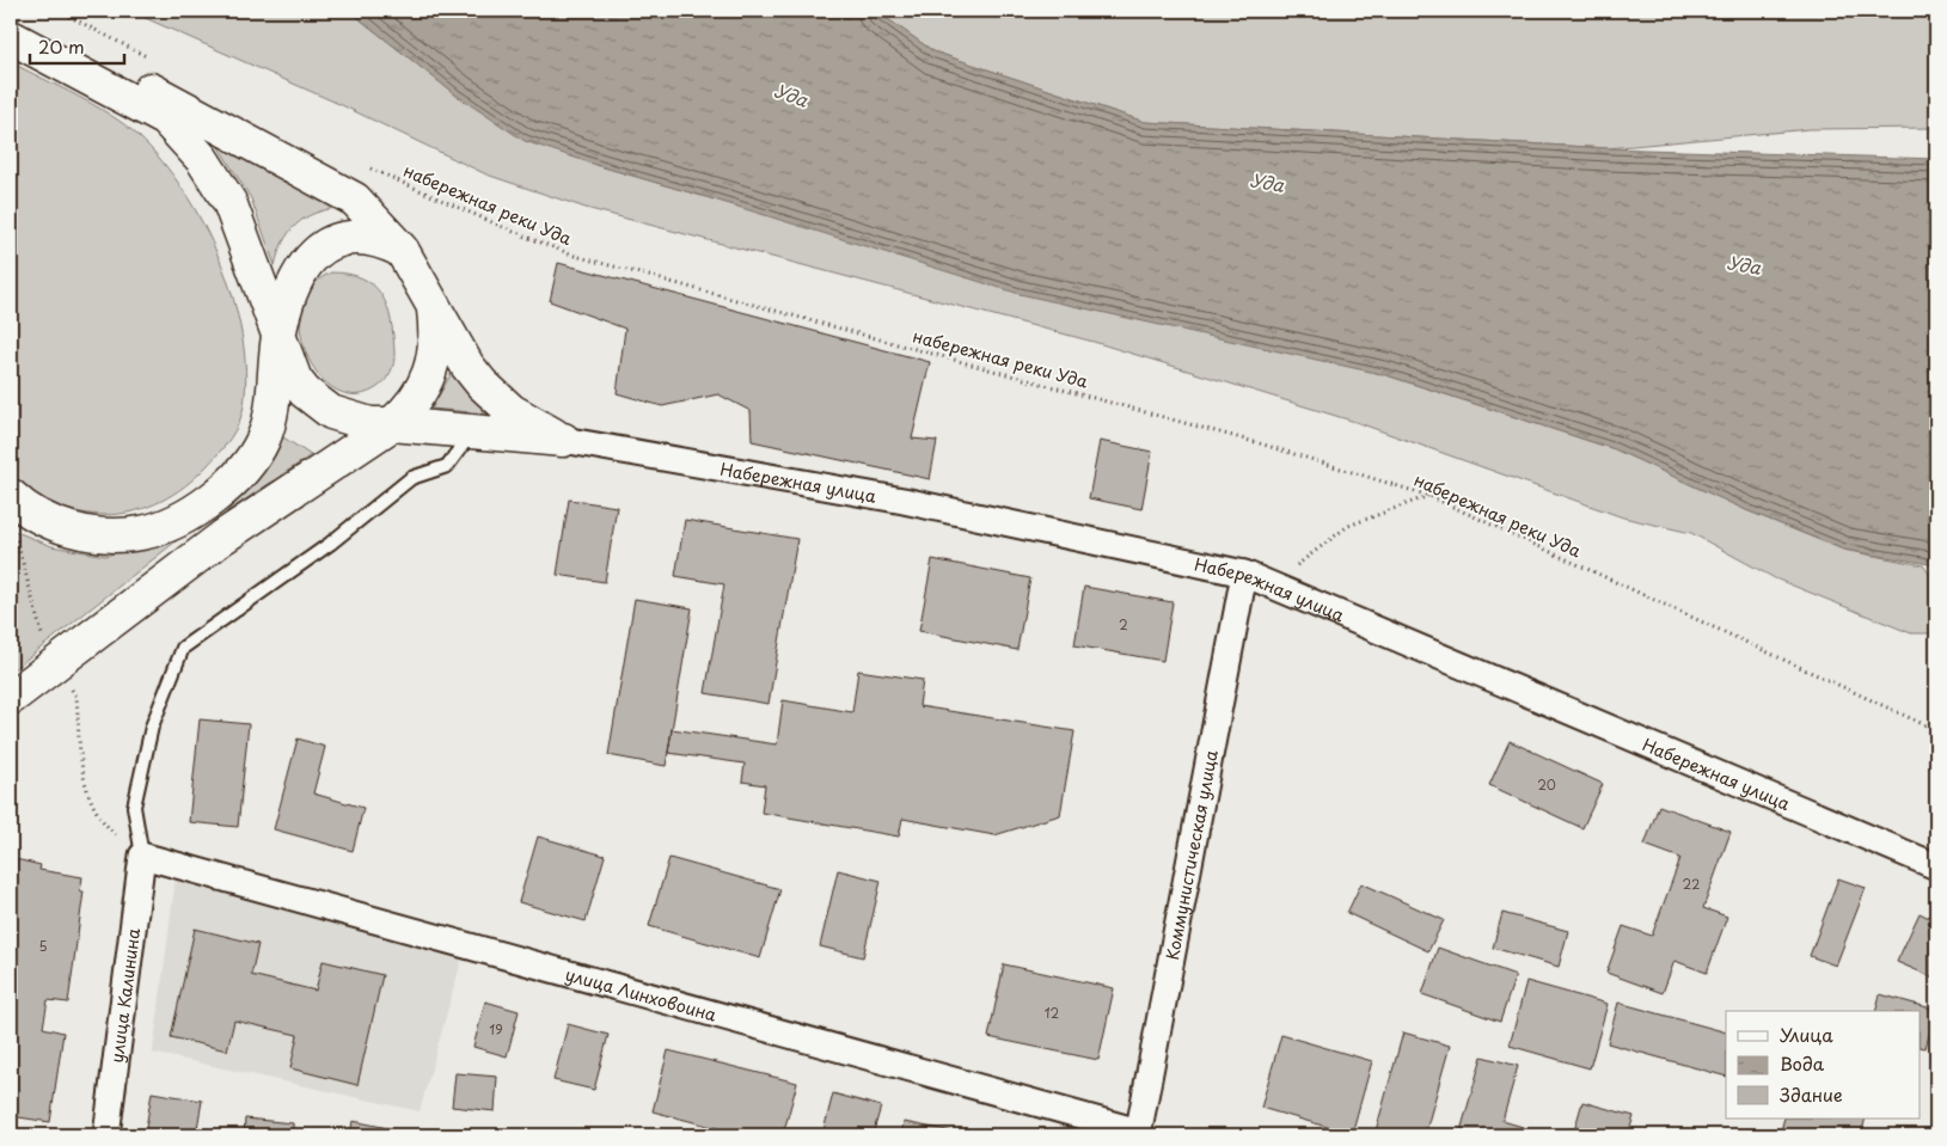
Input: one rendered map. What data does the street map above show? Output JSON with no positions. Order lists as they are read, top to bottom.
{
  "streets": {
    "street": [
      "Набережная улица",
      "Коммунистическая улица",
      "улица Линховоина",
      "улица Калинина"
    ],
    "path": ["набережная реки Уда"]
  },
  "crossings": [
    ["Набережная улица", "Коммунистическая улица"],
    ["Коммунистическая улица", "улица Линховоина"],
    ["улица Линховоина", "улица Калинина"]
  ],
  "water": ["Уда"],
  "house_numbers": [
    "2",
    "20",
    "22",
    "5",
    "12",
    "19"
  ],
  "legend": ["Улица", "Вода", "Здание"],
  "scale_bar": "20 m"
}
